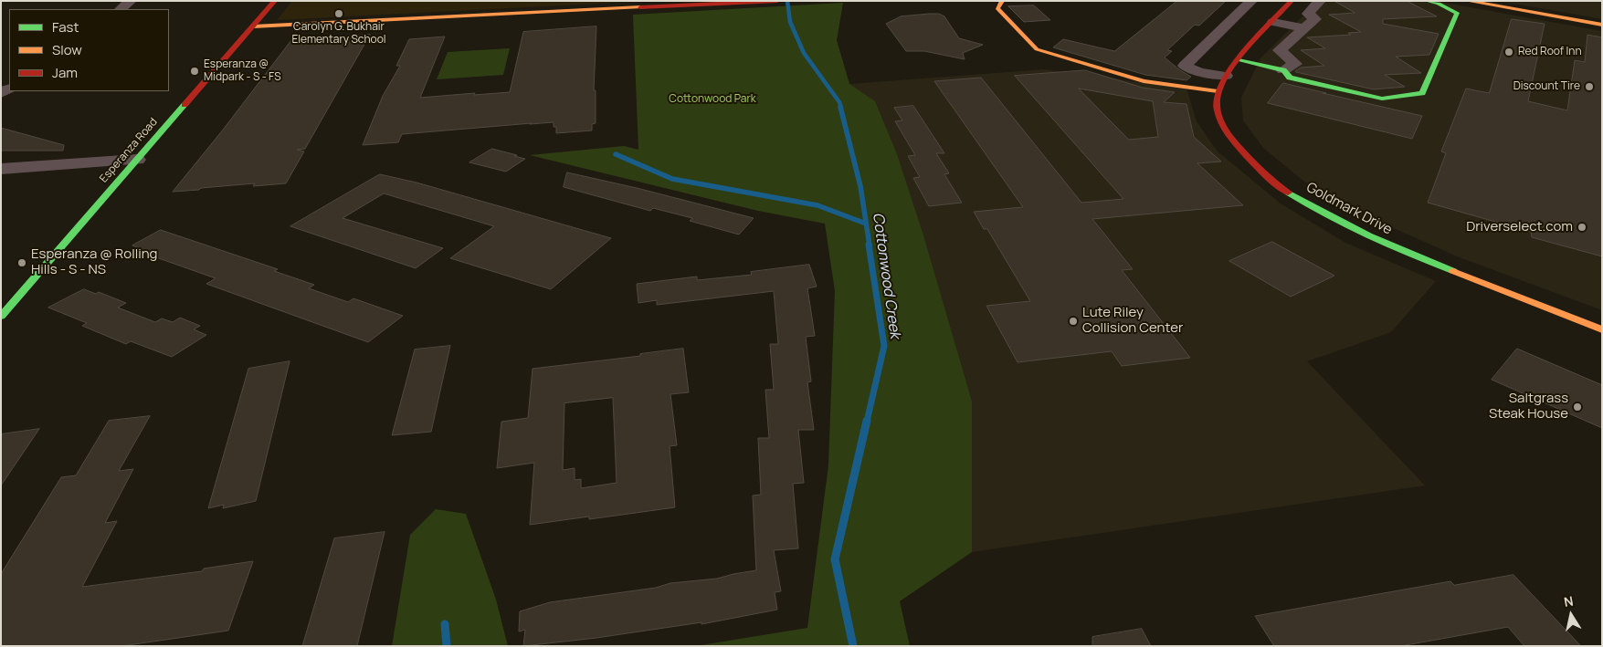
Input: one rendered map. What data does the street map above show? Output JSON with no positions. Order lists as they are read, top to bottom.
{
  "streets": {
    "street": ["Esperanza Road", "Goldmark Drive"]
  },
  "water": ["Cottonwood Creek"],
  "parks": ["Cottonwood Park"],
  "places": [
    "Carolyn G. Bukhair Elementary School",
    "Red Roof Inn",
    "Esperanza @ Midpark - S - FS",
    "Discount Tire",
    "Driverselect.com",
    "Esperanza @ Rolling Hills - S - NS",
    "Lute Riley Collision Center",
    "Saltgrass Steak House"
  ],
  "legend": ["Fast", "Slow", "Jam"],
  "north": "top"
}
